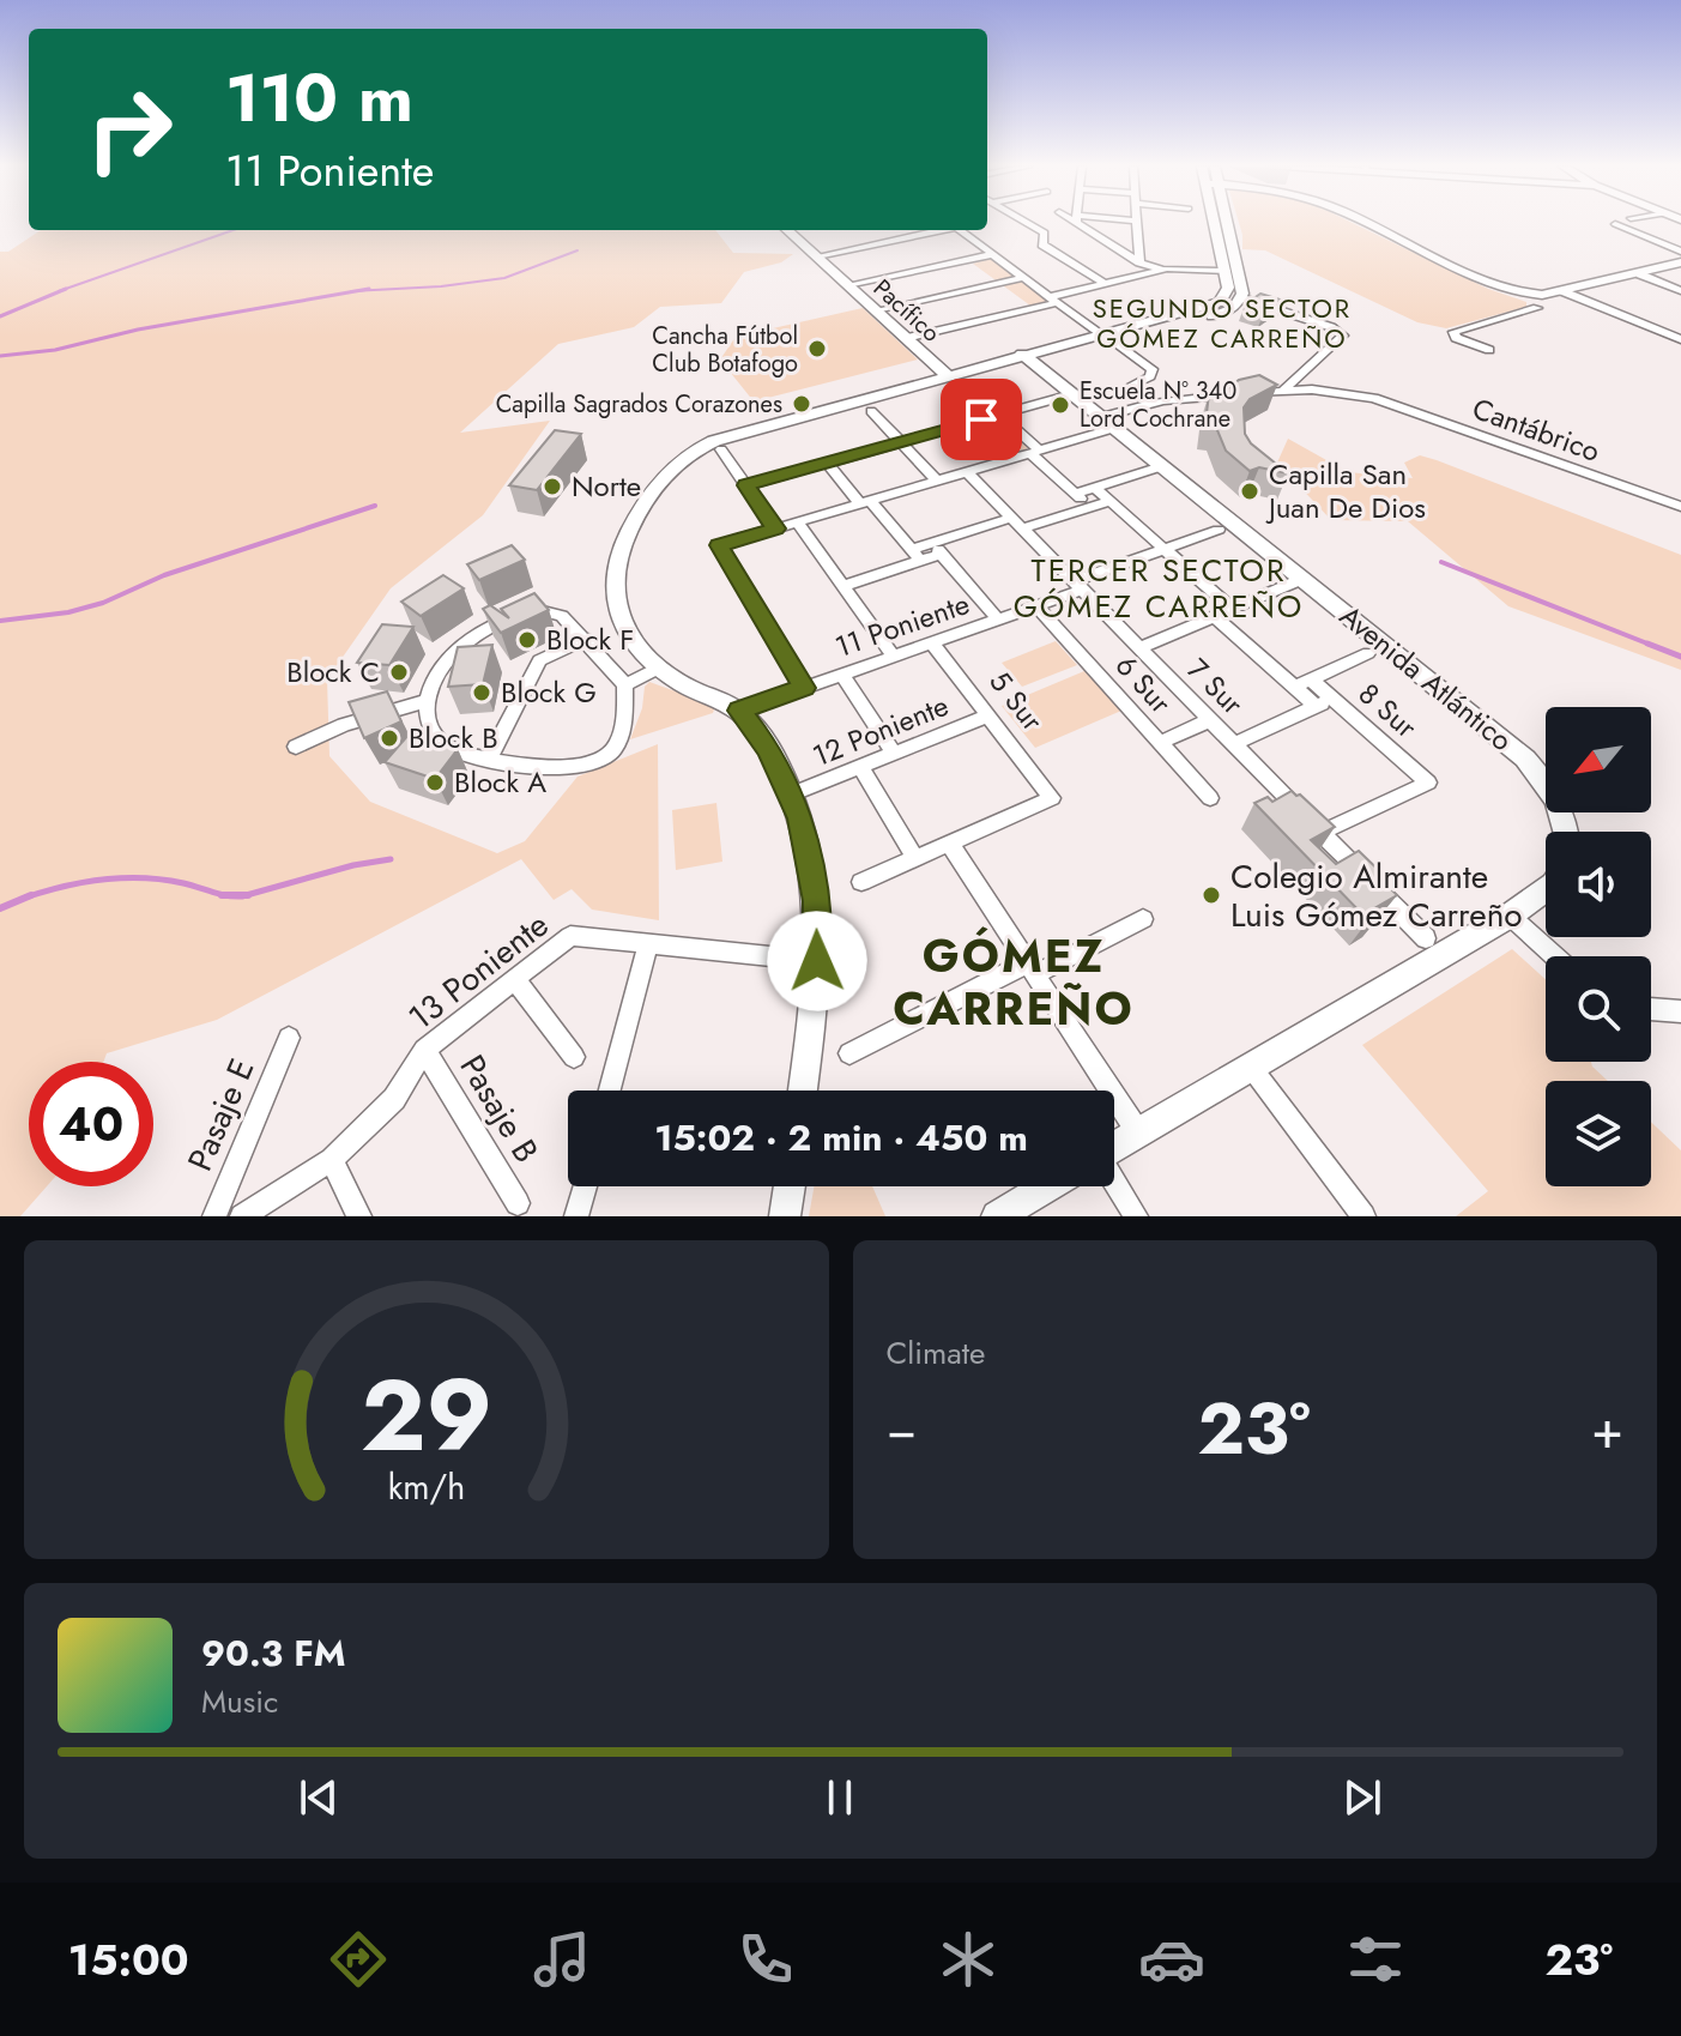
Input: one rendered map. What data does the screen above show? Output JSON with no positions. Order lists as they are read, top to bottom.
{
  "streets": {
    "street": [
      "Pacífico",
      "Cantábrico",
      "11 Poniente",
      "Avenida Atlántico",
      "6 Sur",
      "7 Sur",
      "5 Sur",
      "8 Sur",
      "12 Poniente",
      "13 Poniente",
      "Pasaje B",
      "Pasaje E"
    ]
  },
  "crossings": [
    ["11 Poniente", "6 Sur"],
    ["11 Poniente", "7 Sur"],
    ["11 Poniente", "5 Sur"],
    ["7 Sur", "8 Sur"],
    ["5 Sur", "12 Poniente"],
    ["13 Poniente", "Pasaje B"]
  ],
  "districts": ["SEGUNDO SECTOR GÓMEZ CARREÑO", "TERCER SECTOR GÓMEZ CARREÑO", "GÓMEZ CARREÑO"],
  "places": [
    "Cancha Fútbol Club Botafogo",
    "Capilla Sagrados Corazones",
    "Escuela N° 340 Lord Cochrane",
    "Norte",
    "Capilla San Juan De Dios",
    "Block F",
    "Block C",
    "Block G",
    "Block B",
    "Block A",
    "Colegio Almirante Luis Gómez Carreño"
  ],
  "north": "bottom left",
  "page": {
    "turn": ["110 m", "11 Poniente"],
    "limit": "40",
    "trip": "15:02 · 2 min · 450 m",
    "tile": "Climate",
    "heat": ["−", "23°", "+"],
    "song": ["90.3 FM", "Music"],
    "tabs": ["15:00", "23°"],
    "gauge": ["29", "km/h"]
  }
}
